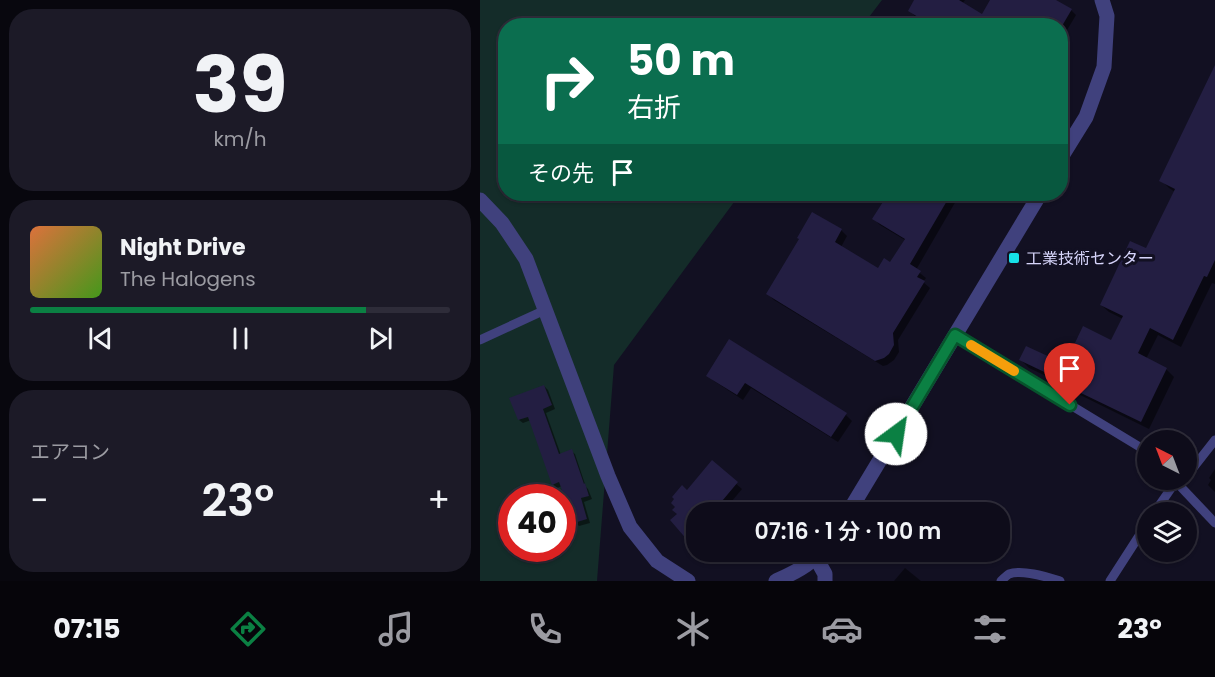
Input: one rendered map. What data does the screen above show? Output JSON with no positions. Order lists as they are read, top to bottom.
{
  "places": {
    "transit": ["工業技術センター"]
  },
  "north": "top left",
  "page": {
    "tile": [
      ["39", "km/h"],
      "エアコン"
    ],
    "turn": ["50 m", "右折"],
    "then": "その先",
    "song": ["Night Drive", "The Halogens"],
    "heat": ["−", "23°", "+"],
    "limit": "40",
    "trip": "07:16 · 1 分 · 100 m",
    "tabs": ["07:15", "23°"]
  }
}
